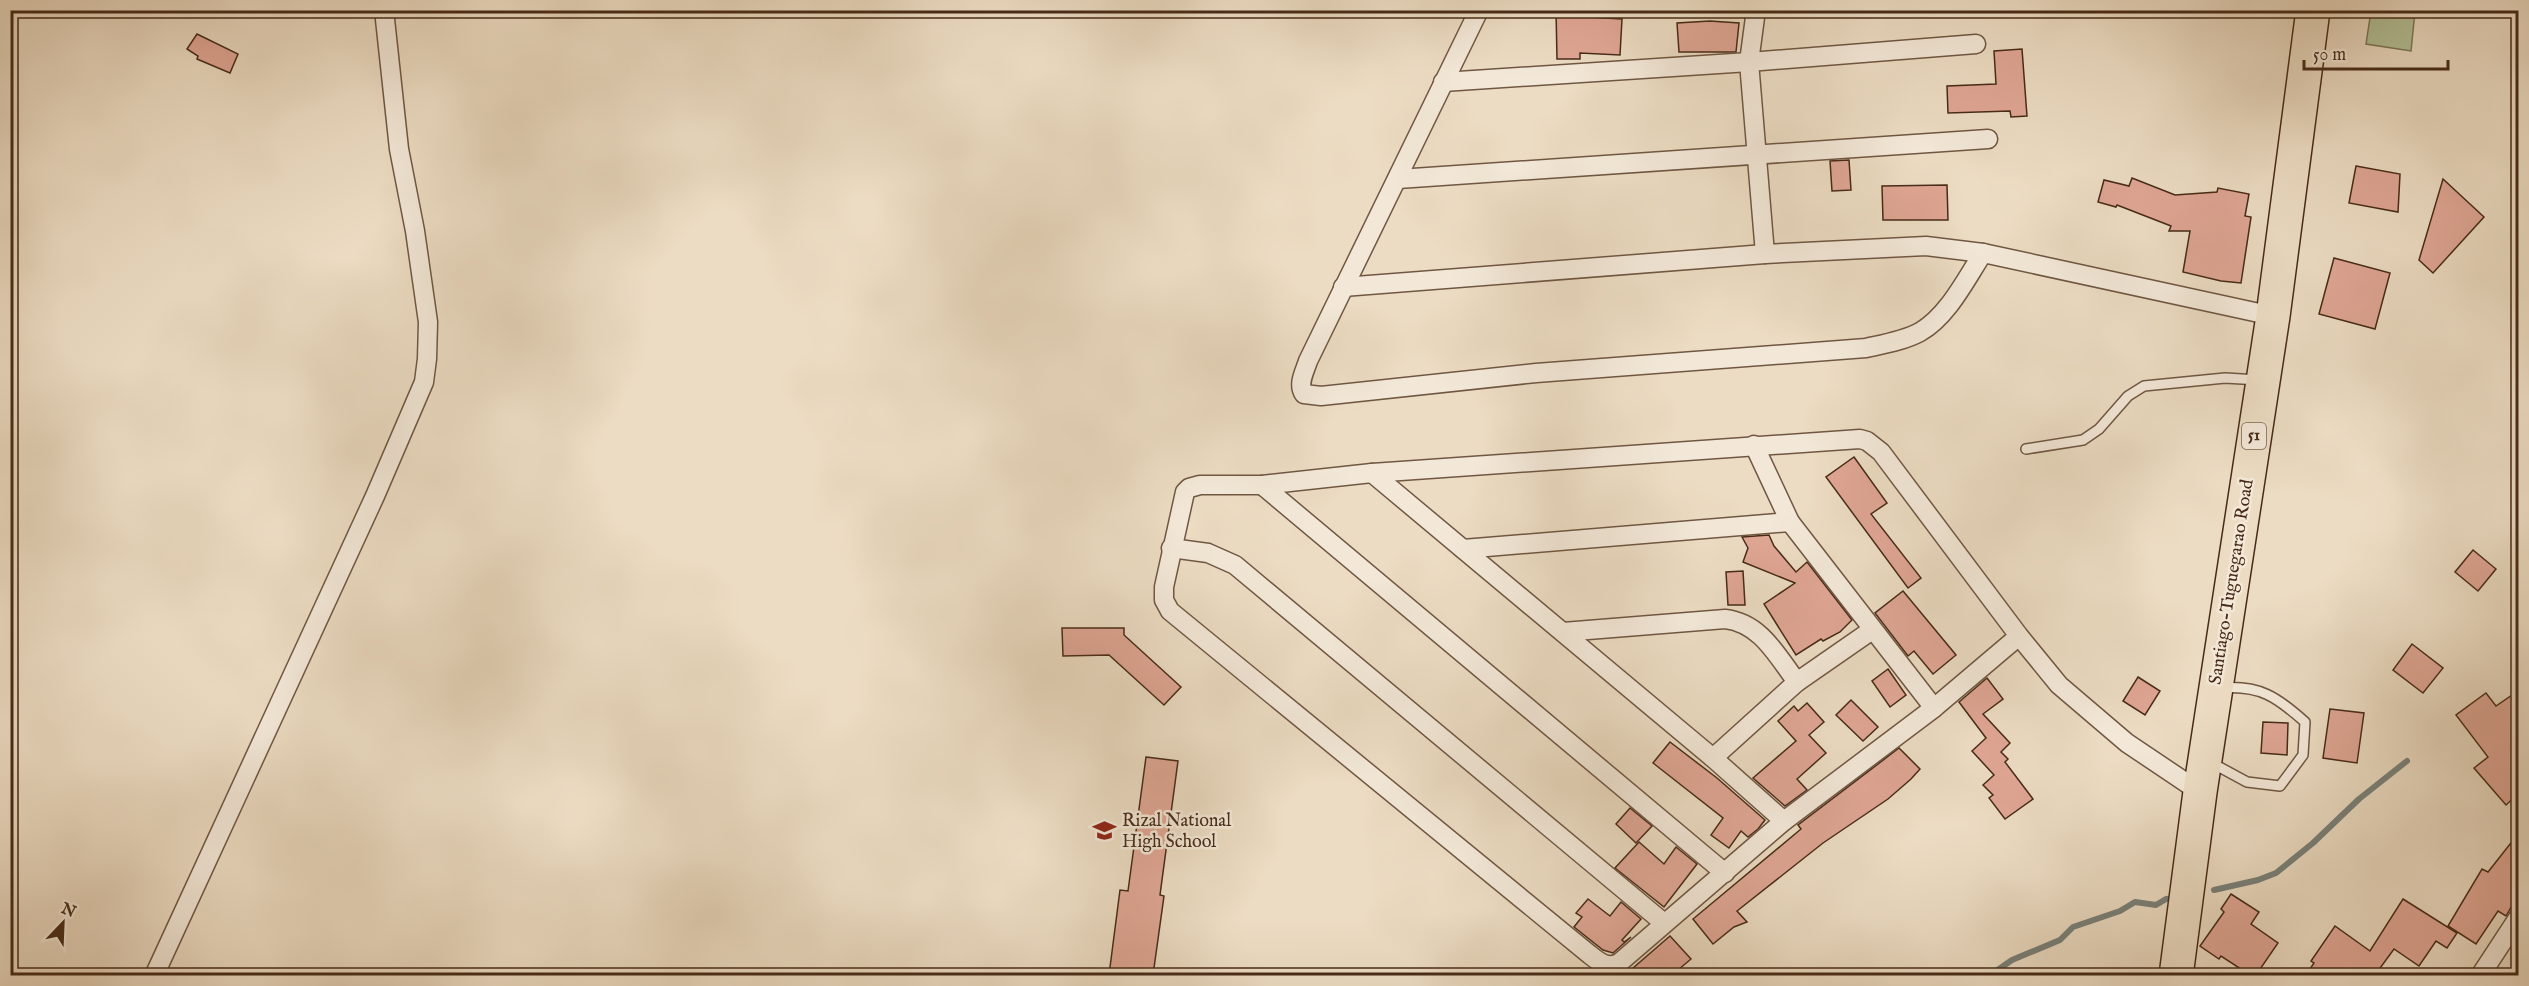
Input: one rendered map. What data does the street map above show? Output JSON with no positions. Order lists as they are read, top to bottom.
{
  "streets": {
    "highway": ["51", "Santiago-Tuguegarao Road"]
  },
  "places": {
    "school or university": ["Rizal National High School"]
  },
  "scale_bar": "50 m",
  "north": "top right"
}
